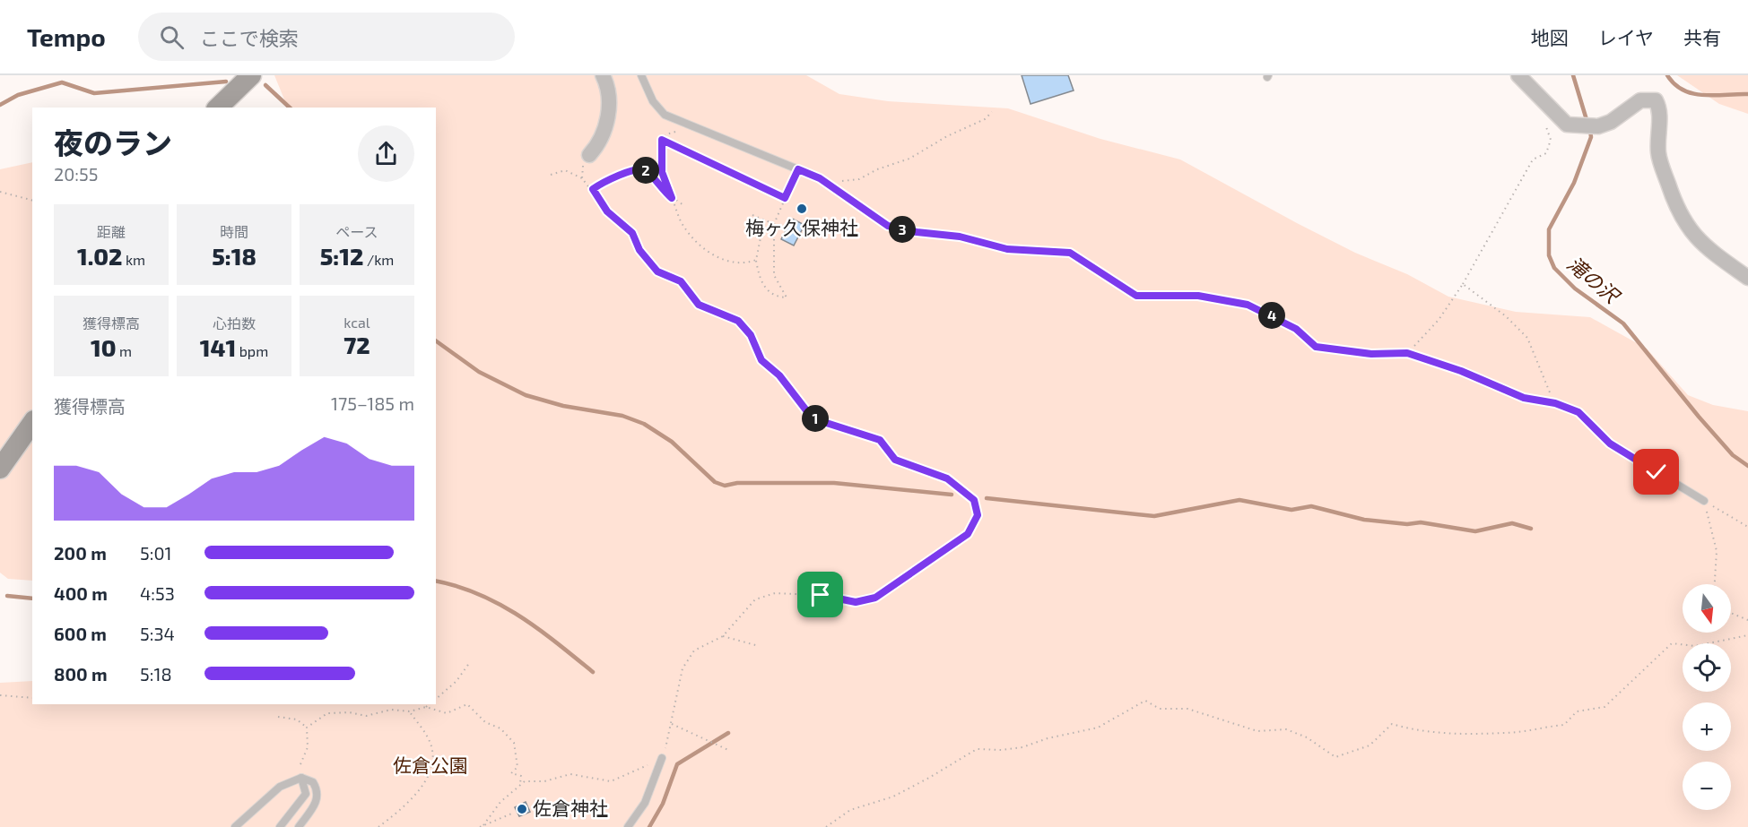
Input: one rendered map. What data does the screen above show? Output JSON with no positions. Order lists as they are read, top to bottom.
{
  "water": ["滝の沢"],
  "parks": ["佐倉公園"],
  "places": ["梅ヶ久保神社", "佐倉神社"],
  "north": "bottom",
  "page": {
    "header": "Tempo",
    "search": "ここで検索",
    "nav": ["地図", "レイヤ", "共有"],
    "heading": ["夜のラン", "20:55"],
    "pins": [
      "2",
      "3",
      "4",
      "1"
    ],
    "stats": [
      ["距離", "1.02 km"],
      ["時間", "5:18"],
      ["ペース", "5:12 /km"],
      ["獲得標高", "10 m"],
      ["心拍数", "141 bpm"],
      ["kcal", "72"]
    ],
    "chart": ["獲得標高", "175–185 m"],
    "list": [
      {
        "name": "200 m",
        "note": "5:01"
      },
      {
        "name": "400 m",
        "note": "4:53"
      },
      {
        "name": "600 m",
        "note": "5:34"
      },
      {
        "name": "800 m",
        "note": "5:18"
      }
    ],
    "map_buttons": ["+", "−"]
  }
}
